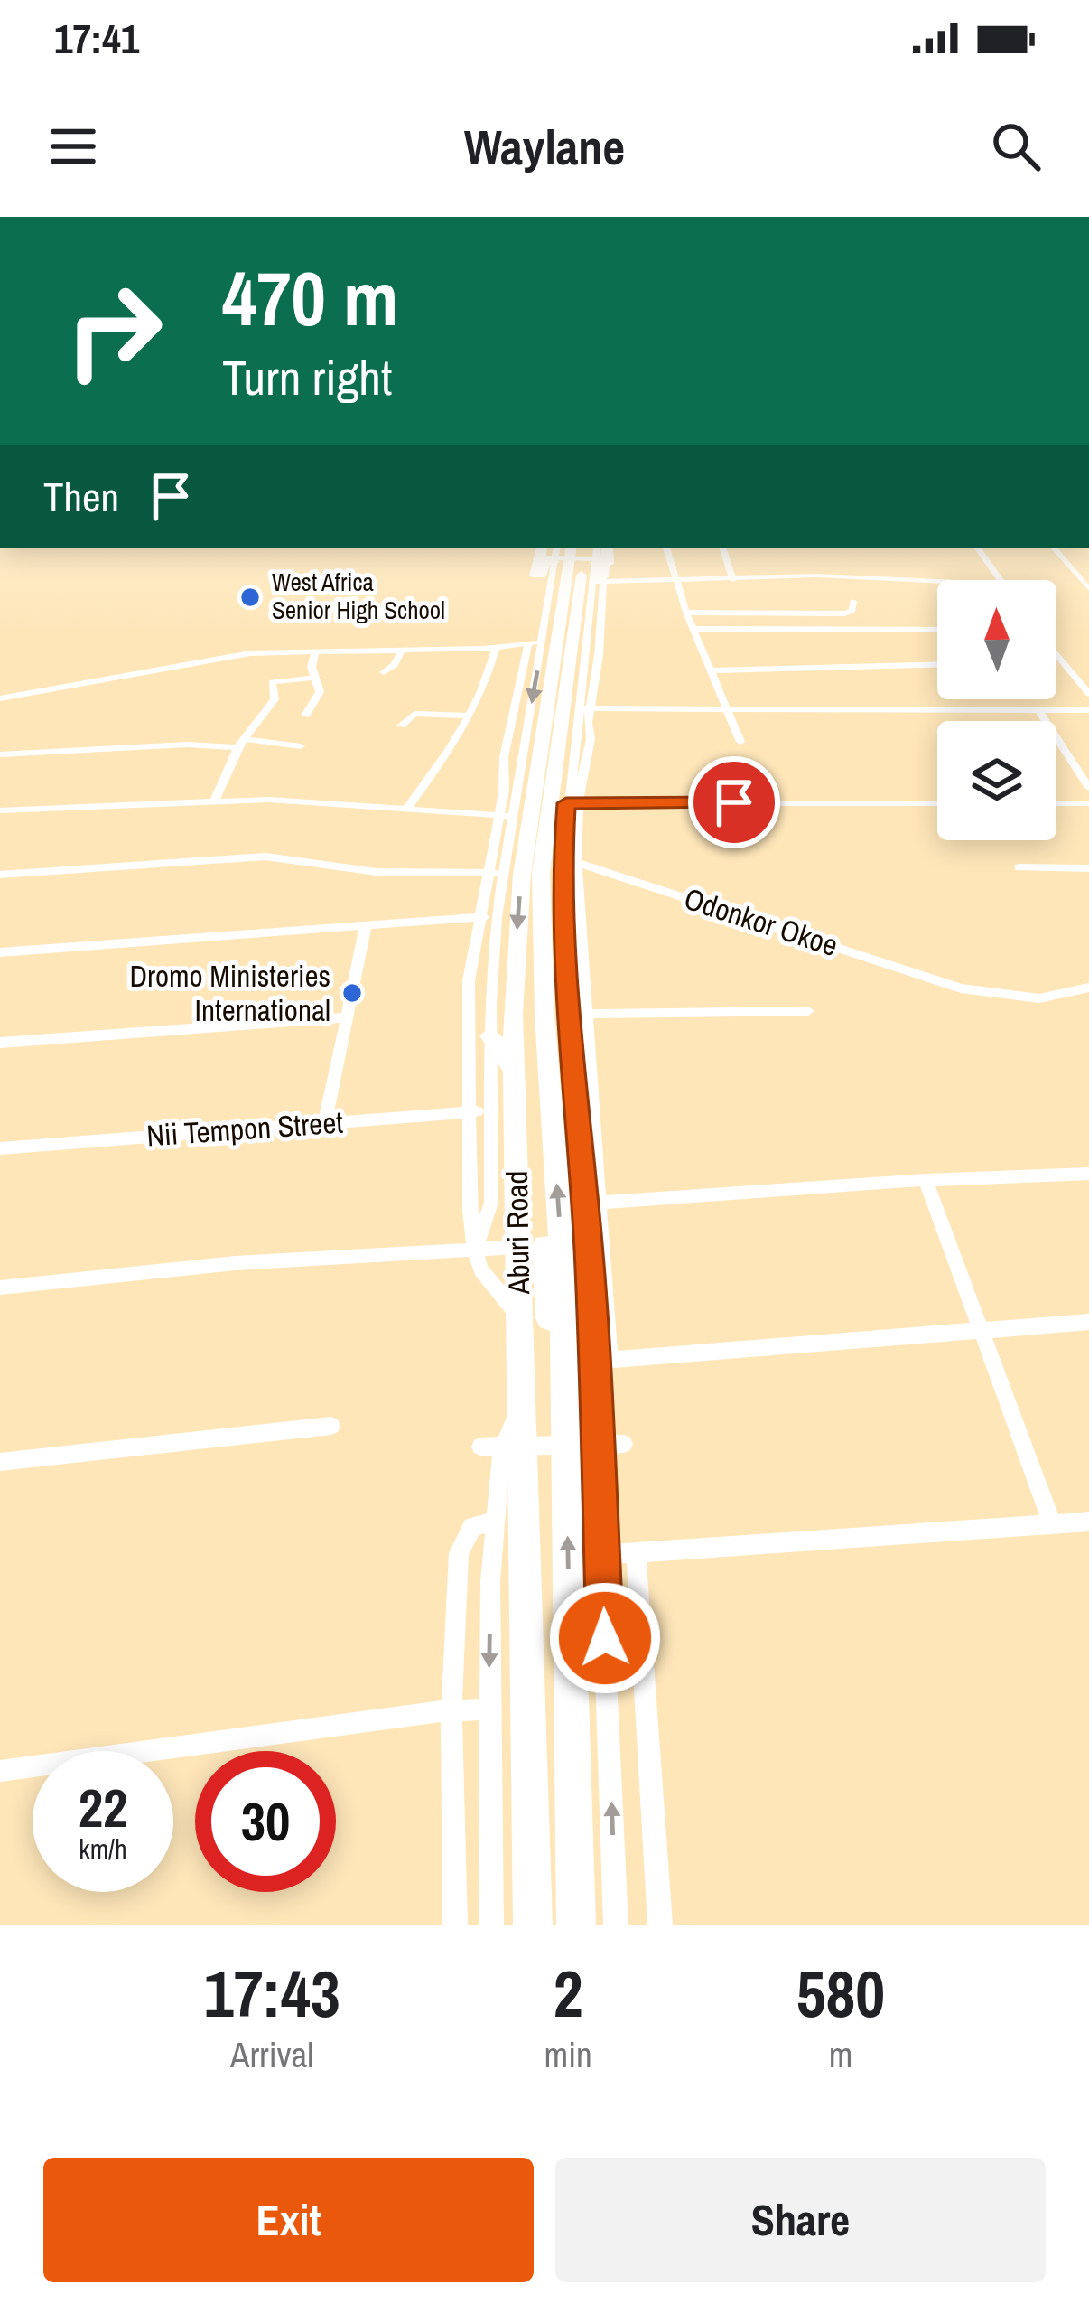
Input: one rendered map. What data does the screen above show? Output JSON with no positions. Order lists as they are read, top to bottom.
{
  "streets": {
    "highway": ["Aburi Road"],
    "street": ["Odonkor Okoe", "Nii Tempon Street"]
  },
  "places": ["West Africa Senior High School", "Dromo Ministeries International"],
  "north": "top",
  "page": {
    "status": "17:41",
    "header": "Waylane",
    "turn": ["470 m", "Turn right"],
    "then": "Then",
    "speed": "22 km/h",
    "limit": "30",
    "eta": [
      "17:43",
      "Arrival",
      "2",
      "min",
      "580",
      "m"
    ],
    "buttons": ["Exit", "Share"]
  }
}
